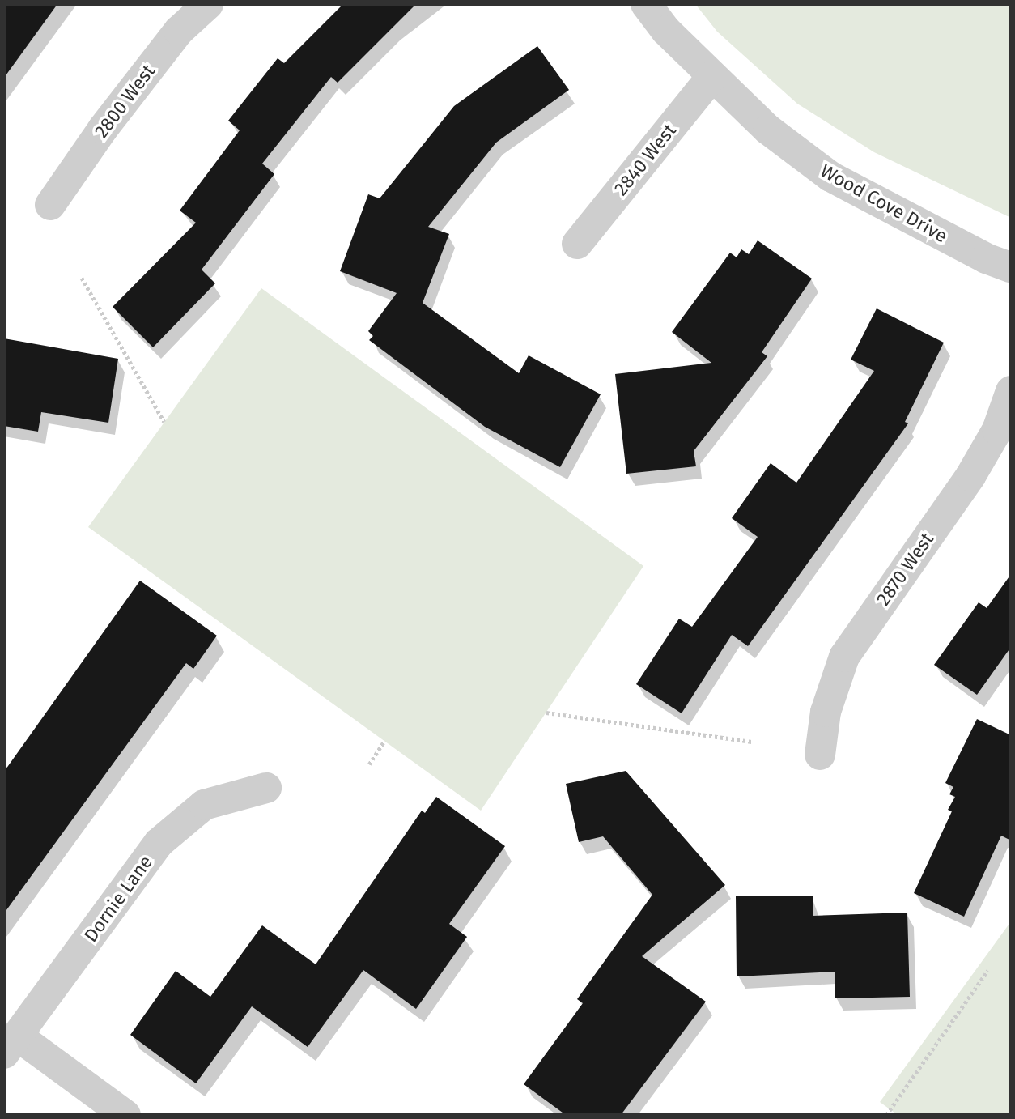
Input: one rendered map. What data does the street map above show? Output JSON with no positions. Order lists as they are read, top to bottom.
{
  "streets": {
    "street": [
      "2800 West",
      "2840 West",
      "Wood Cove Drive",
      "2870 West",
      "Dornie Lane"
    ]
  },
  "crossings": [
    ["2840 West", "Wood Cove Drive"]
  ]
}
